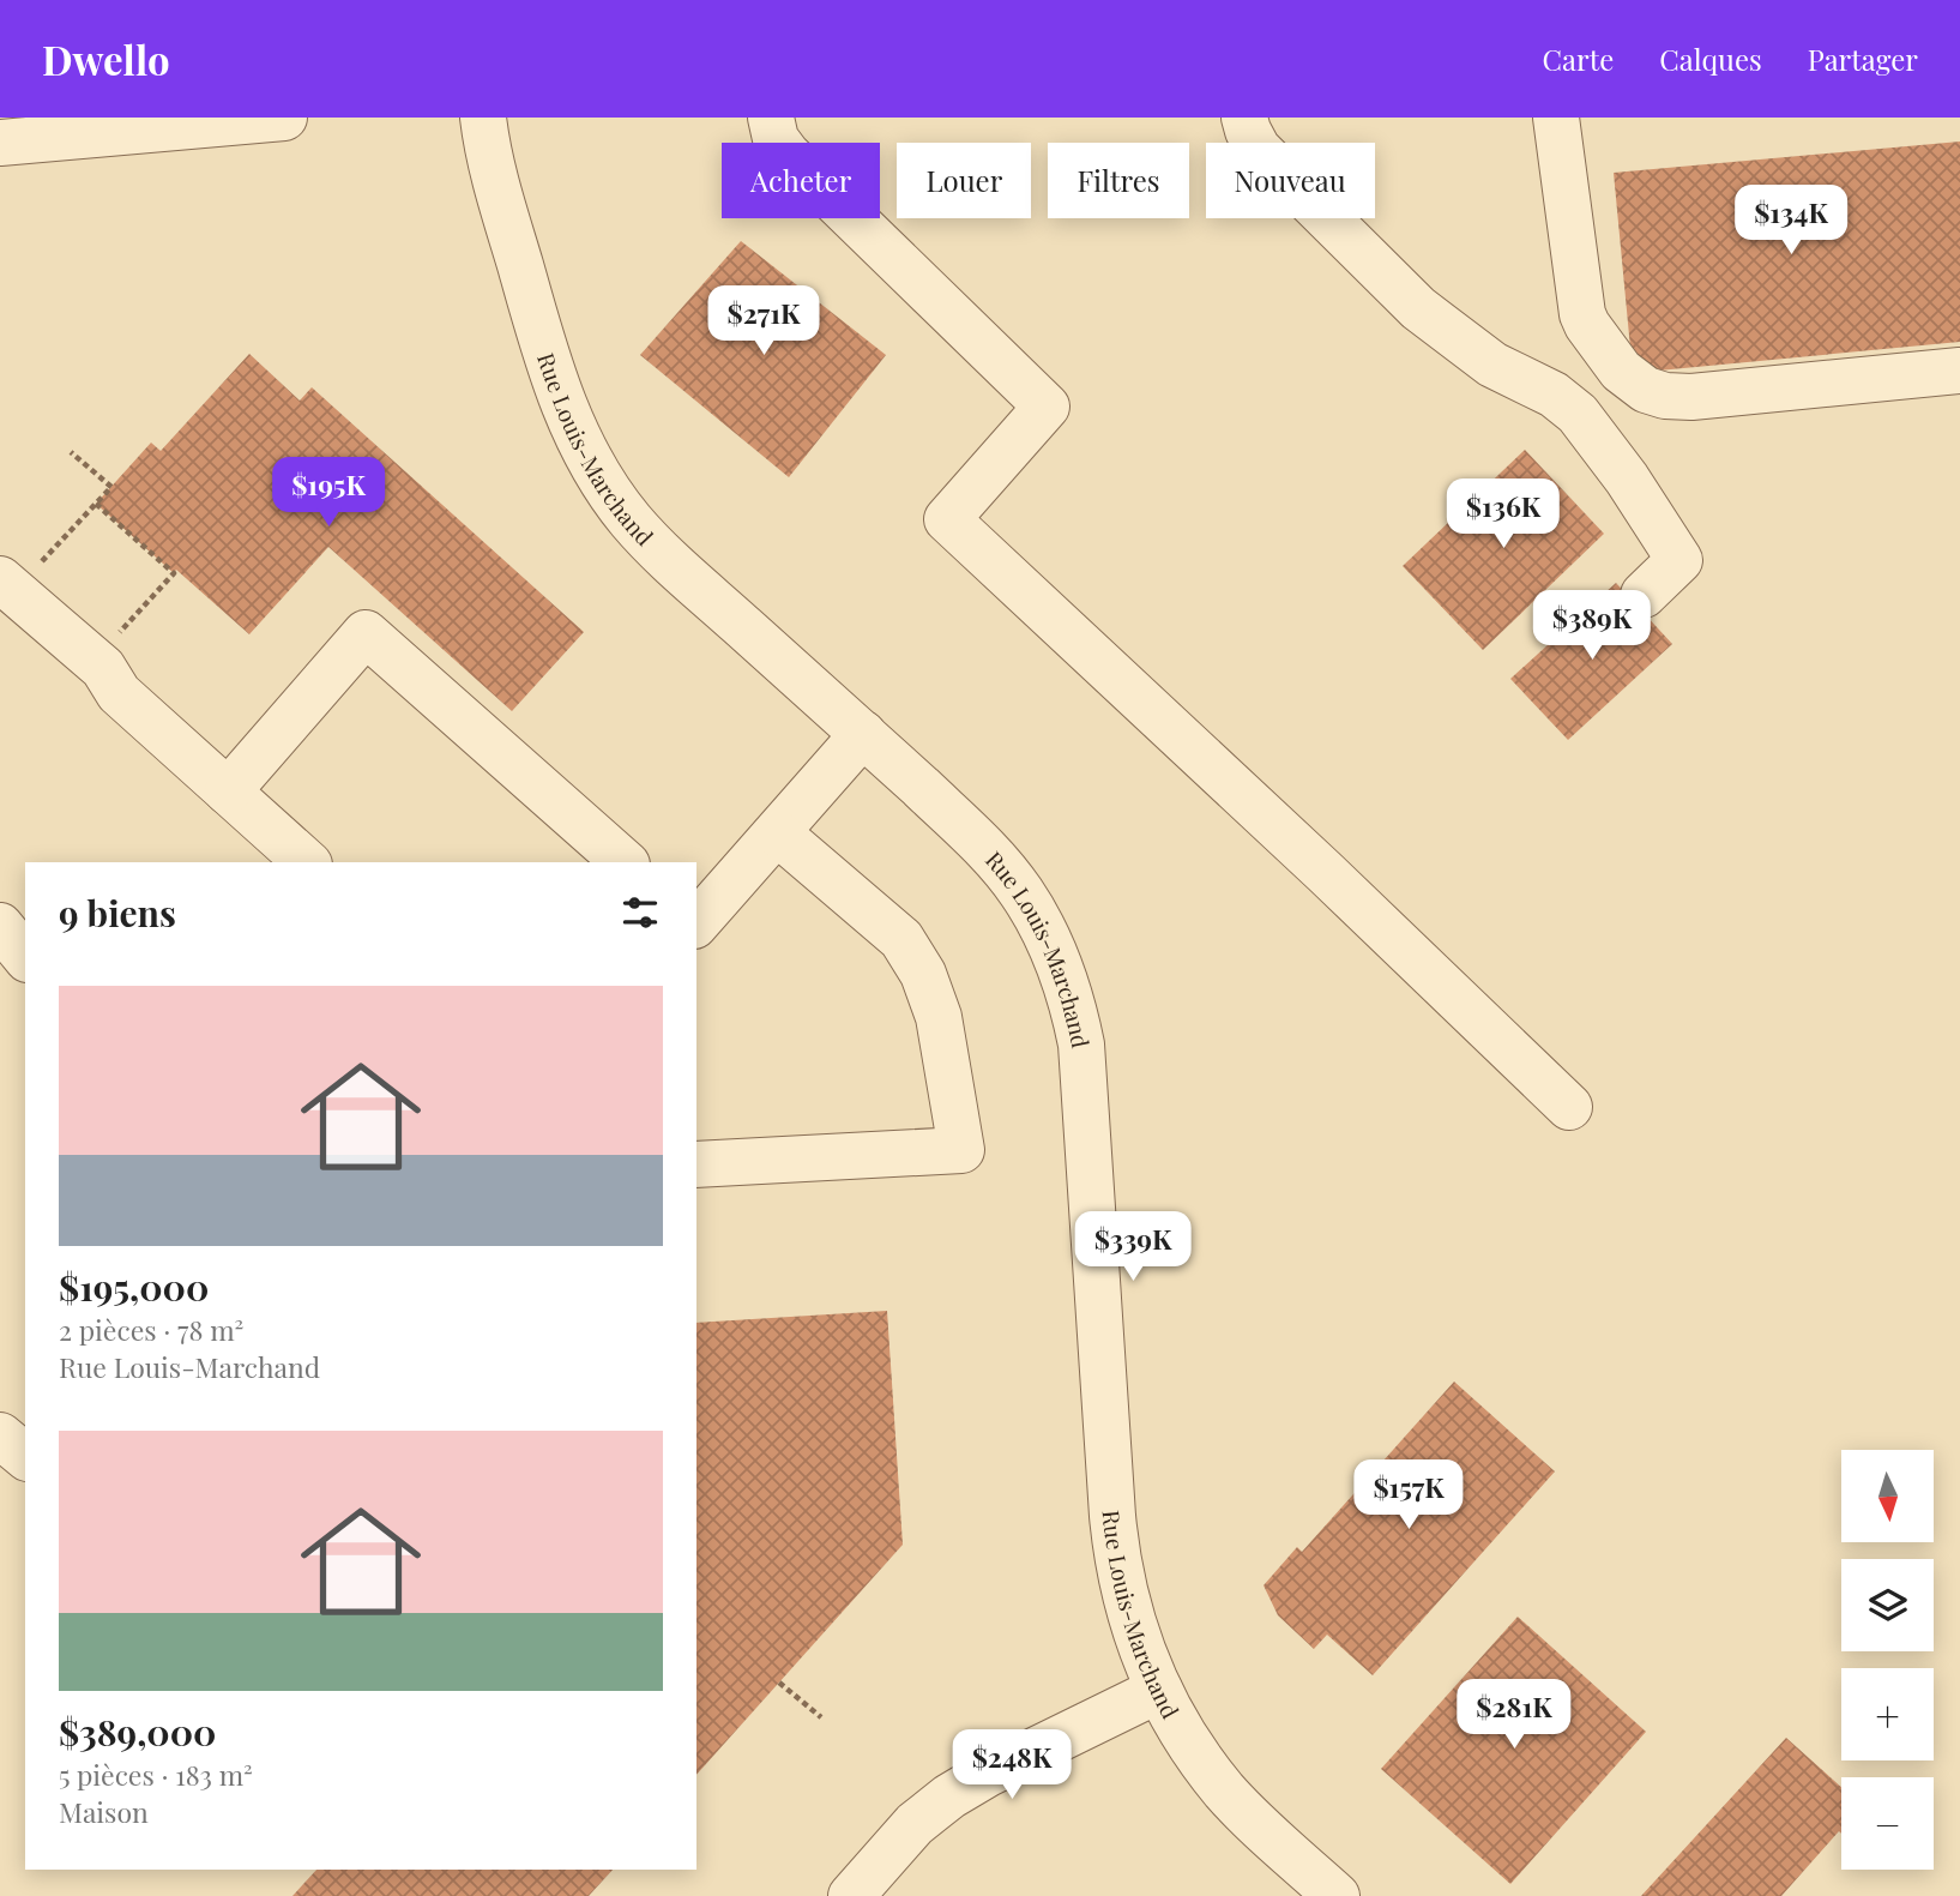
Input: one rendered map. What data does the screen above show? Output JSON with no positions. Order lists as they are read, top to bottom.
{
  "streets": {
    "street": ["Rue Louis-Marchand"]
  },
  "north": "bottom",
  "page": {
    "header": "Dwello",
    "nav": ["Carte", "Calques", "Partager"],
    "chip": [
      "Acheter",
      "Louer",
      "Filtres",
      "Nouveau"
    ],
    "price": [
      "$134K",
      "$271K",
      "$195K",
      "$136K",
      "$389K",
      "$339K",
      "$157K",
      "$281K",
      "$248K"
    ],
    "heading": "9 biens",
    "list": [
      {
        "name": "$195,000",
        "note": "2 pièces · 78 m² · Rue Louis-Marchand"
      },
      {
        "name": "$389,000",
        "note": "5 pièces · 183 m² · Maison"
      }
    ],
    "map_buttons": ["+", "−"]
  }
}
